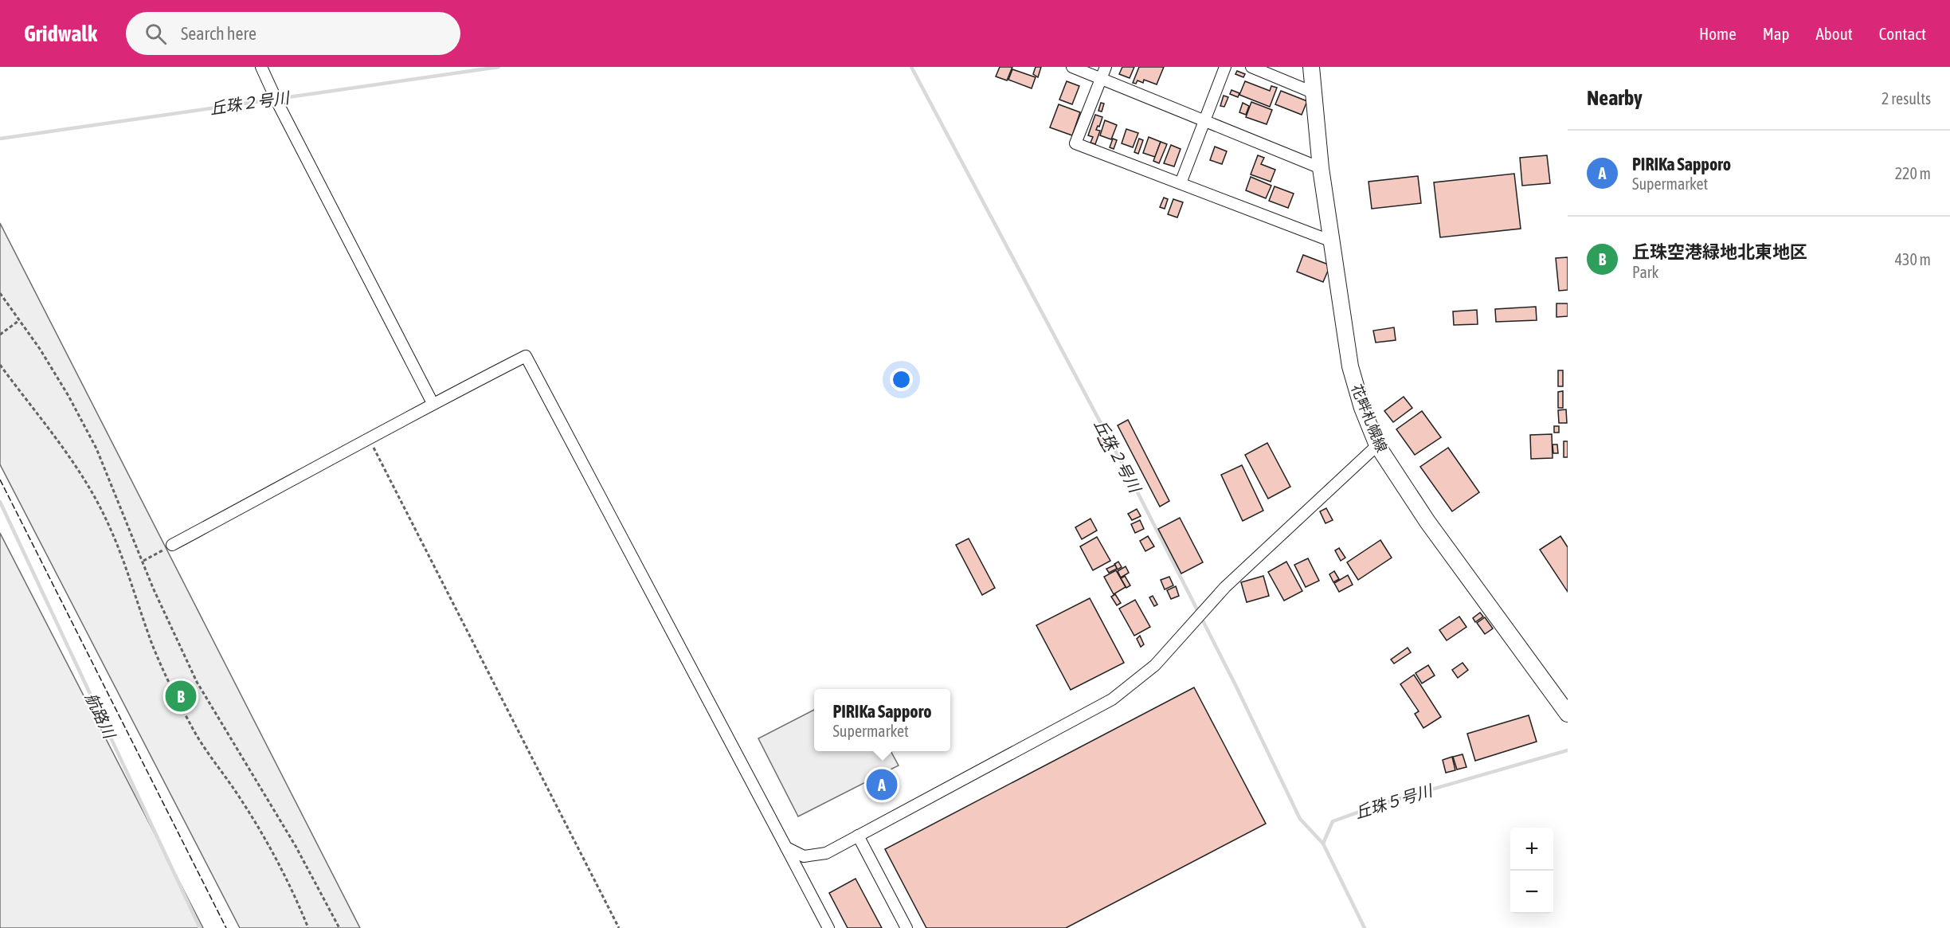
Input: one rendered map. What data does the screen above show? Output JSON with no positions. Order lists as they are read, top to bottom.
{
  "streets": {
    "main road": ["花畔札幌線"]
  },
  "water": ["丘珠２号川", "航路川", "丘珠５号川"],
  "page": {
    "header": "Gridwalk",
    "search": "Search here",
    "nav": [
      "Home",
      "Map",
      "About",
      "Contact"
    ],
    "heading": ["Nearby", "2 results"],
    "list": [
      {
        "mark": "A",
        "name": "PIRIKa Sapporo",
        "note": "Supermarket",
        "value": "220 m"
      },
      {
        "mark": "B",
        "name": "丘珠空港緑地北東地区",
        "note": "Park",
        "value": "430 m"
      }
    ],
    "pins": ["B", "A"],
    "popup": ["PIRIKa Sapporo", "Supermarket"],
    "map_buttons": ["+", "−"]
  }
}
